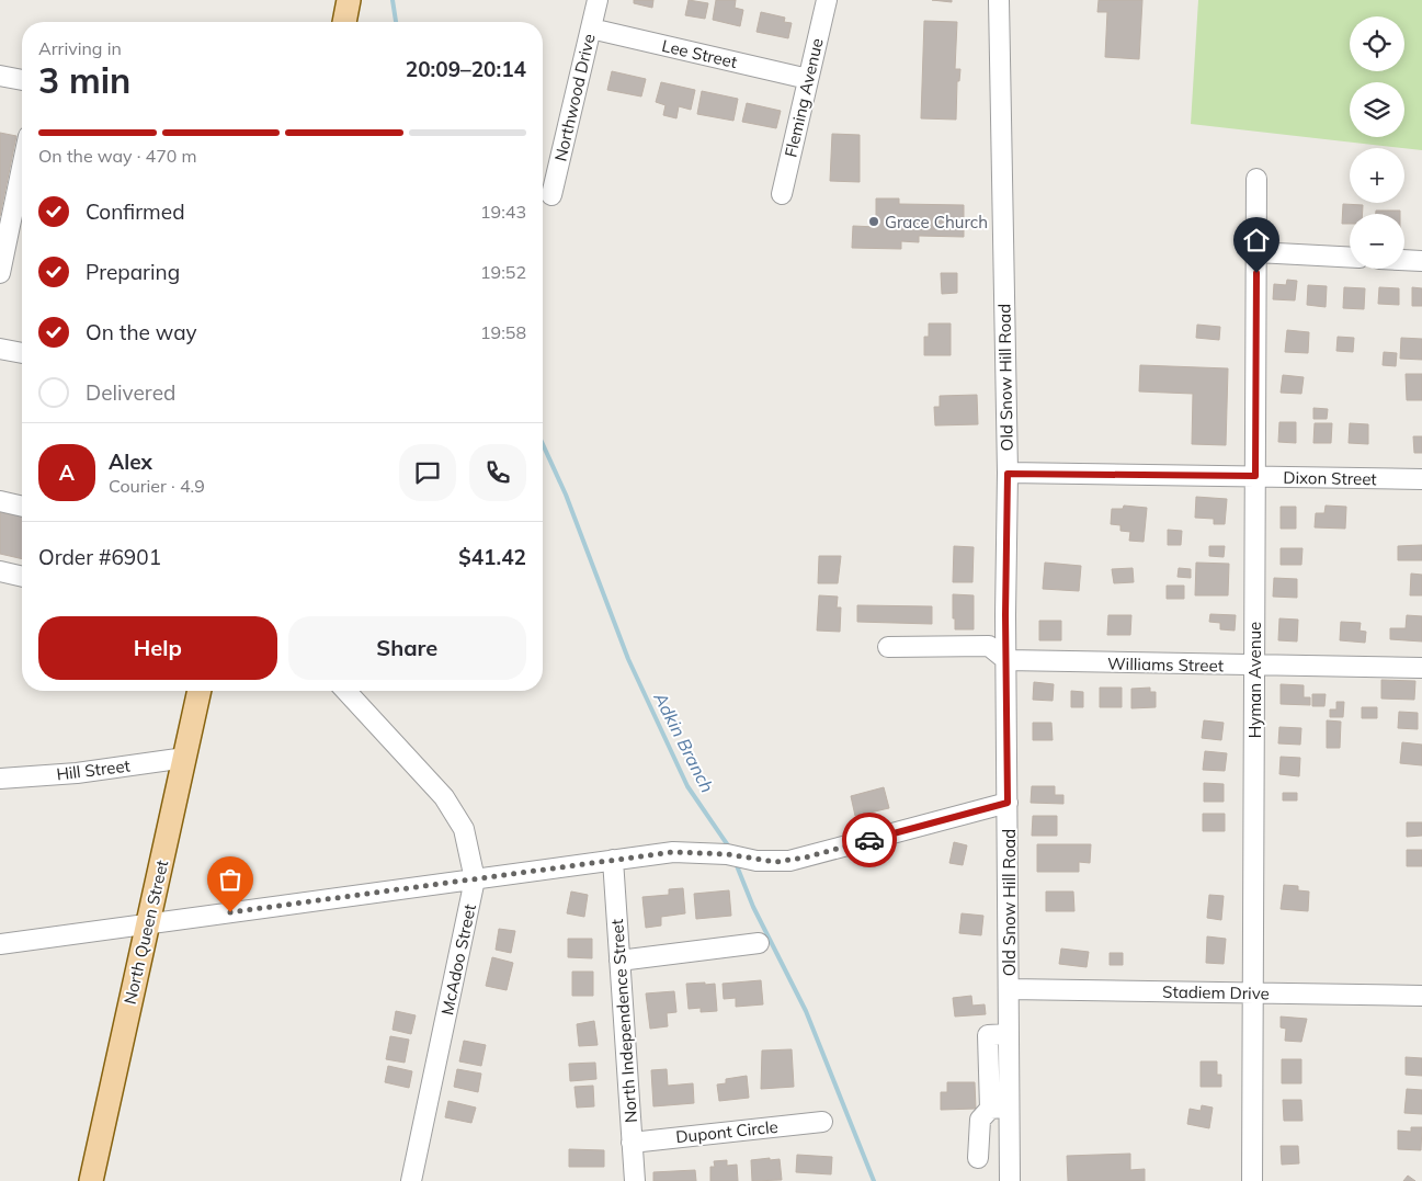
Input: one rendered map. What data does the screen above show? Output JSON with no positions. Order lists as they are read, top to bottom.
{
  "streets": {
    "main road": ["North Queen Street"],
    "street": [
      "Lee Street",
      "Northwood Drive",
      "Fleming Avenue",
      "Old Snow Hill Road",
      "Dixon Street",
      "Williams Street",
      "Hyman Avenue",
      "Hill Street",
      "McAdoo Street",
      "Stadiem Drive",
      "North Independence Street",
      "Dupont Circle"
    ]
  },
  "crossings": [
    ["Lee Street", "Northwood Drive"],
    ["Lee Street", "Fleming Avenue"],
    ["Old Snow Hill Road", "Dixon Street"],
    ["Old Snow Hill Road", "Williams Street"],
    ["Old Snow Hill Road", "Stadiem Drive"],
    ["Dixon Street", "Hyman Avenue"],
    ["Williams Street", "Hyman Avenue"],
    ["Hyman Avenue", "Stadiem Drive"],
    ["Hill Street", "North Queen Street"],
    ["North Independence Street", "Dupont Circle"]
  ],
  "water": ["Adkin Branch"],
  "places": ["Grace Church"],
  "page": {
    "map_buttons": ["+", "−"],
    "heading": ["3 min", "Arriving in", "20:09–20:14"],
    "panel": [
      "Alex",
      "Courier · 4.9",
      "Order #6901",
      "$41.42"
    ],
    "bar": "On the way · 470 m",
    "list": [
      ["Confirmed", "19:43"],
      ["Preparing", "19:52"],
      ["On the way", "19:58"],
      "Delivered"
    ],
    "round": "A",
    "buttons": ["Help", "Share"]
  }
}
